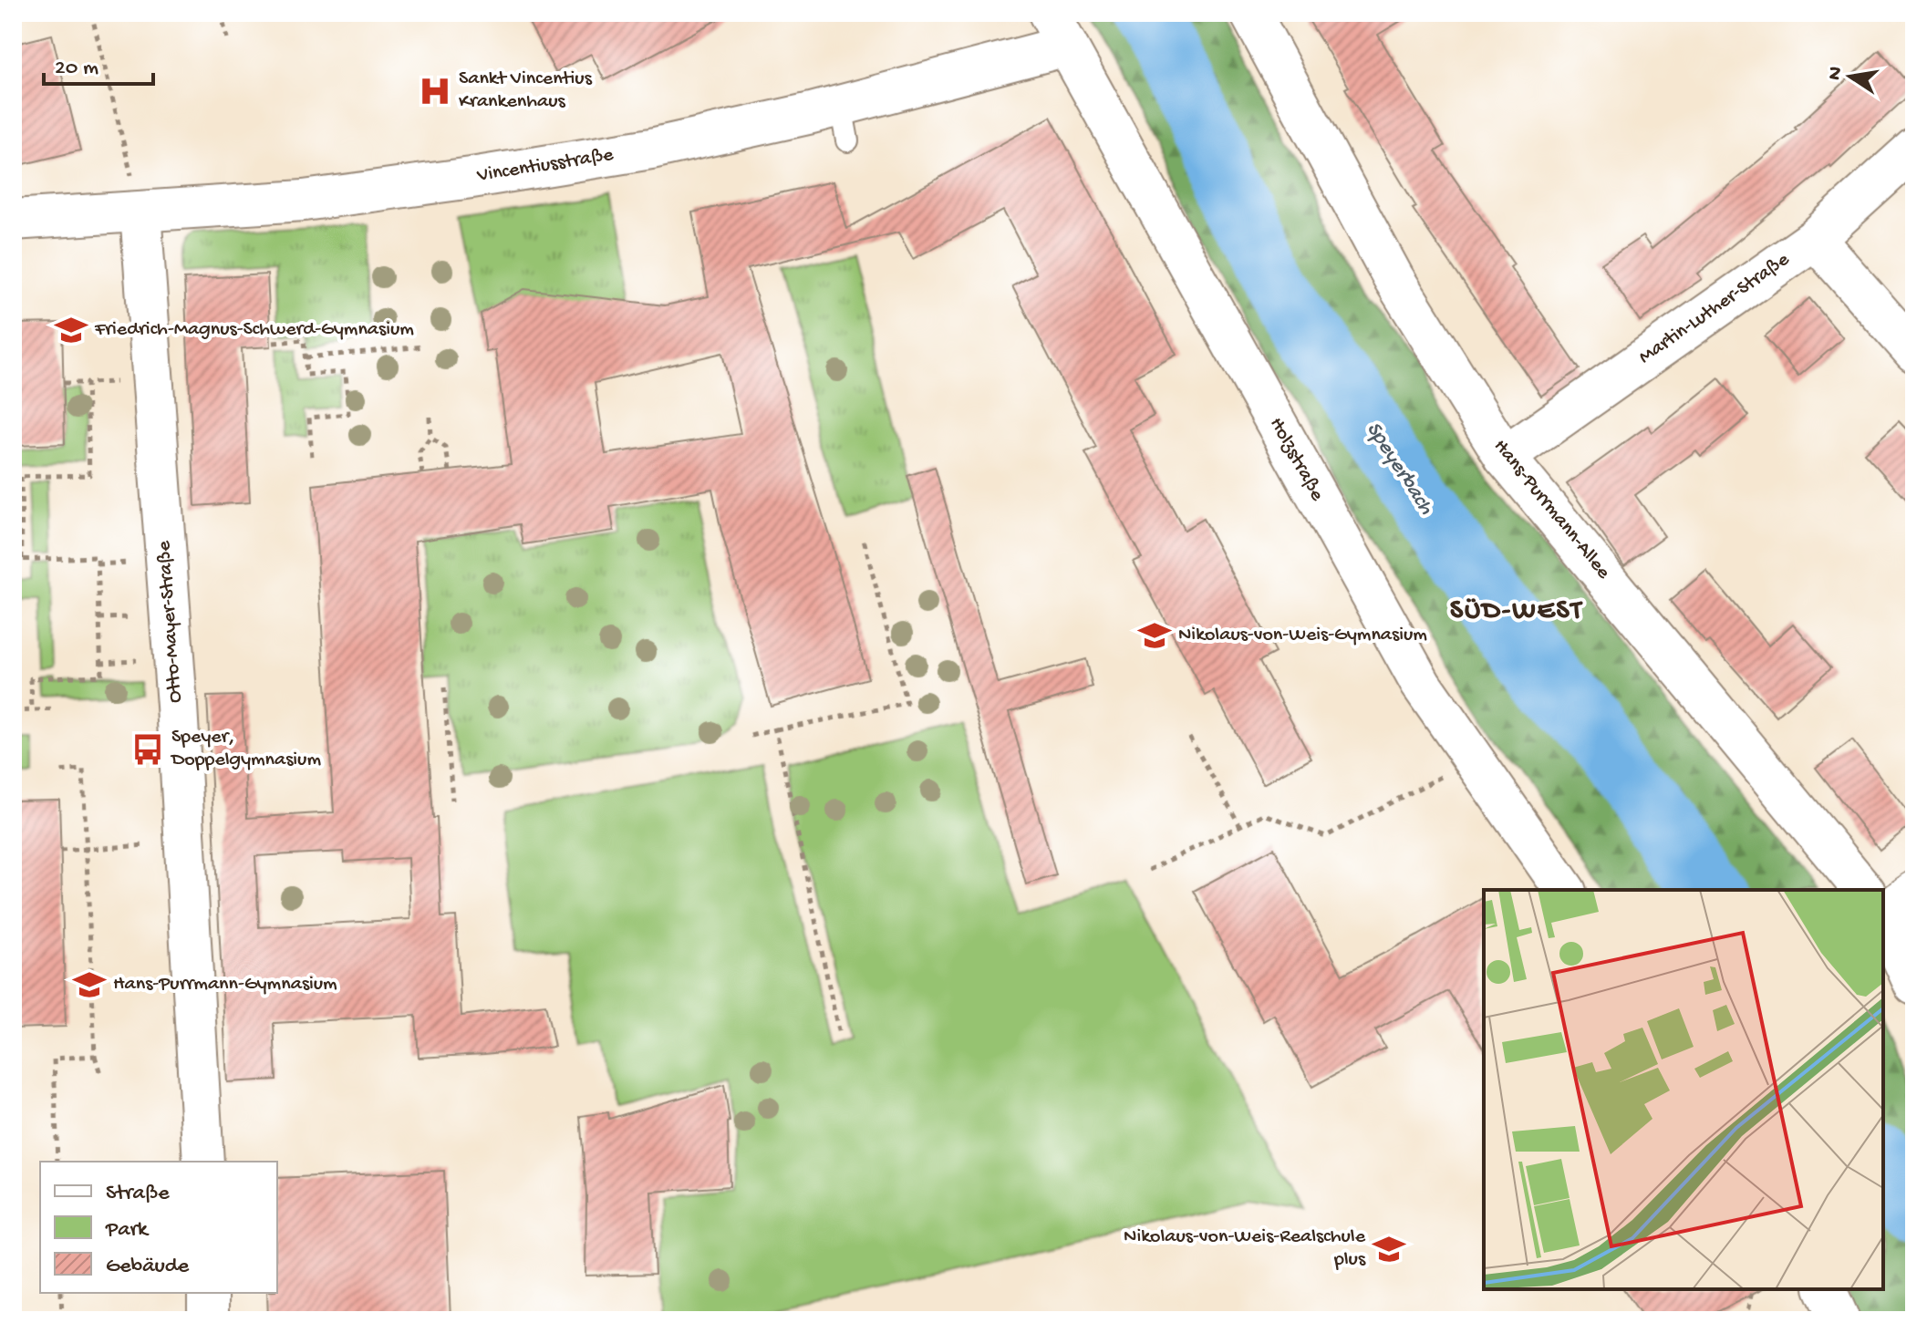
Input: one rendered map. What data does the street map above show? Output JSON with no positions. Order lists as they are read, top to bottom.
{
  "streets": {
    "street": [
      "Vincentiusstraße",
      "Martin-Luther-Straße",
      "Holzstraße",
      "Hans-Purrmann-Allee",
      "Otto-Mayer-Straße"
    ]
  },
  "crossings": [
    ["Vincentiusstraße", "Holzstraße"],
    ["Vincentiusstraße", "Otto-Mayer-Straße"],
    ["Martin-Luther-Straße", "Hans-Purrmann-Allee"]
  ],
  "districts": ["SÜD-WEST"],
  "water": ["Speyerbach"],
  "places": {
    "hospital": ["Sankt Vincentius Krankenhaus"],
    "school or university": [
      "Friedrich-Magnus-Schwerd-Gymnasium",
      "Nikolaus-von-Weis-Gymnasium",
      "Hans-Purrmann-Gymnasium",
      "Nikolaus-von-Weis-Realschule plus"
    ],
    "bus stop": ["Speyer, Doppelgymnasium"]
  },
  "legend": ["Straße", "Park", "Gebäude"],
  "scale_bar": "20 m",
  "north": "left"
}
